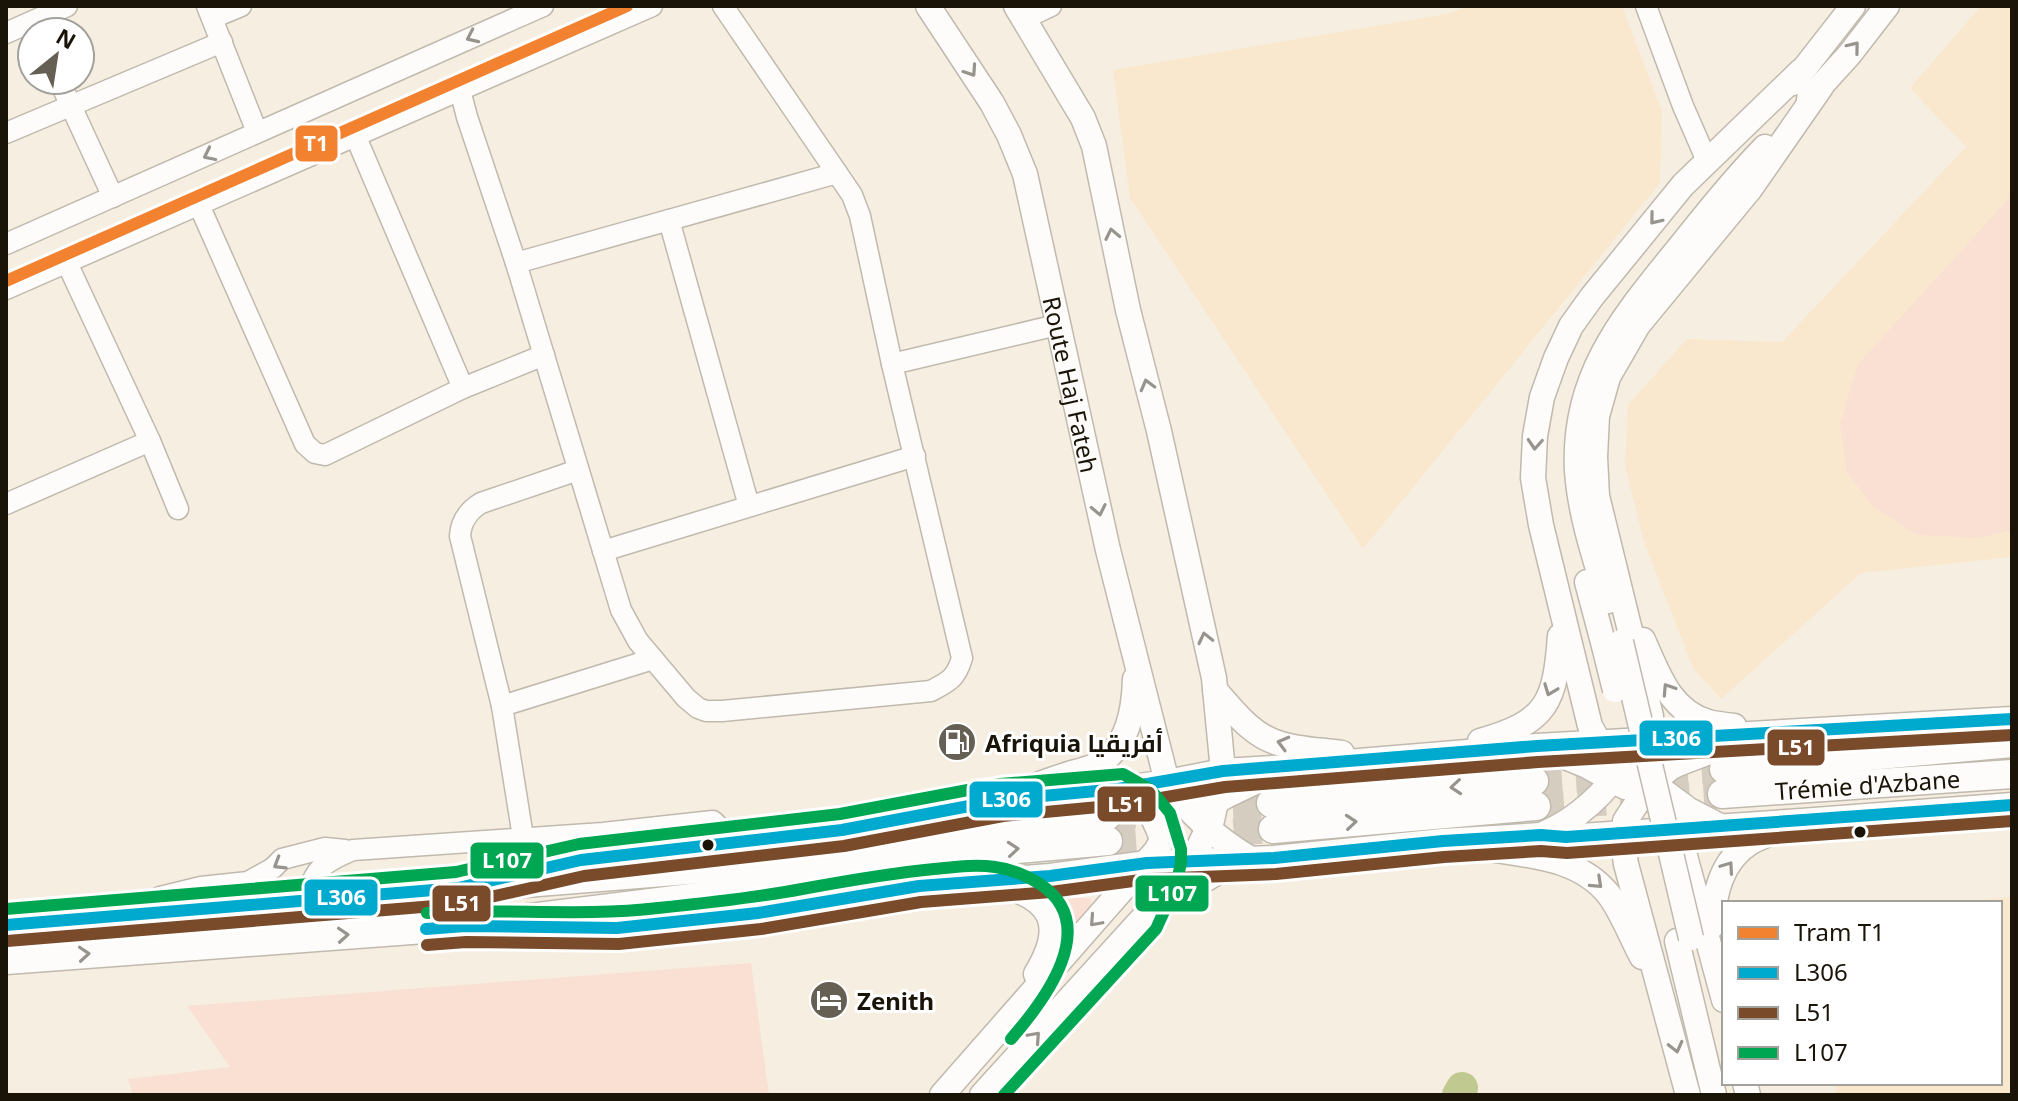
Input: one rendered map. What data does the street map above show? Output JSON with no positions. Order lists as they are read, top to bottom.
{
  "streets": {
    "highway": ["Trémie d'Azbane"],
    "main road": ["Route Haj Fateh"]
  },
  "places": {
    "fuel station": ["Afriquia أفريقيا"],
    "hotel": ["Zenith"]
  },
  "lines": [
    "tram line T1",
    "transit line L306",
    "transit line L51",
    "transit line L107"
  ],
  "legend": [
    "Tram T1",
    "L306",
    "L51",
    "L107"
  ],
  "north": "top right"
}
